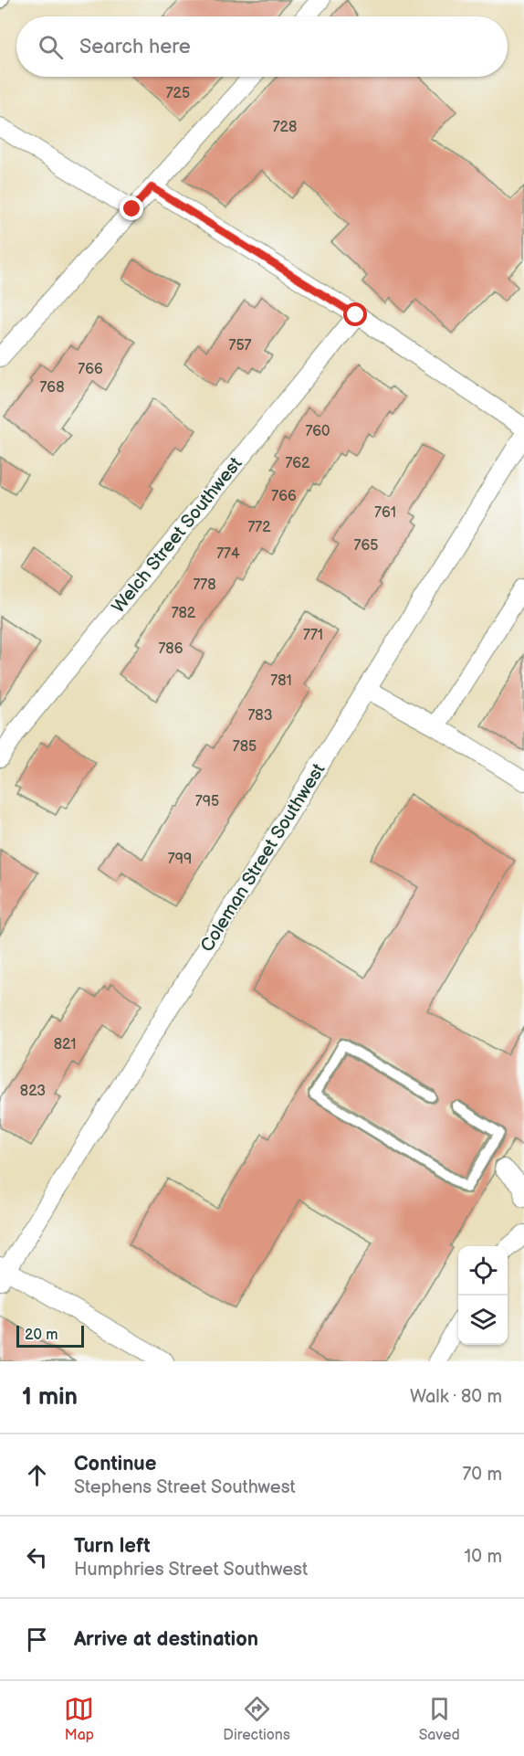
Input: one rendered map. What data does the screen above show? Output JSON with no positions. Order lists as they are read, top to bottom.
{
  "streets": {
    "street": ["Welch Street Southwest", "Coleman Street Southwest"]
  },
  "house_numbers": [
    "725",
    "728",
    "757",
    "766",
    "768",
    "760",
    "762",
    "766",
    "761",
    "772",
    "765",
    "774",
    "778",
    "782",
    "771",
    "786",
    "781",
    "783",
    "785",
    "795",
    "799",
    "821",
    "823"
  ],
  "scale_bar": "20 m",
  "page": {
    "search": "Search here",
    "scale": "20 m",
    "heading": ["1 min", "Walk · 80 m"],
    "list": [
      ["Continue", "Stephens Street Southwest", "70 m"],
      ["Turn left", "Humphries Street Southwest", "10 m"],
      "Arrive at destination"
    ],
    "nav": ["Map", "Directions", "Saved"]
  }
}
